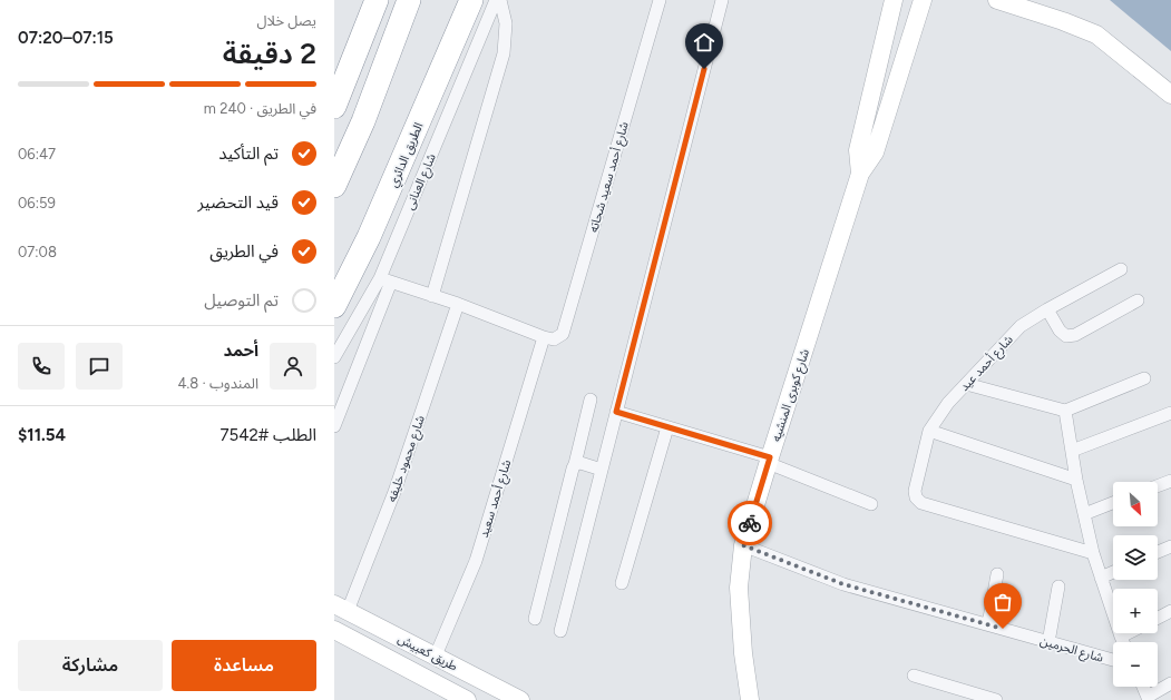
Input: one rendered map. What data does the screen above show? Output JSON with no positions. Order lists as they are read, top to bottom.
{
  "streets": {
    "highway": ["الطريق الدائري"],
    "street": [
      "شارع أحمد سعيد شحاته",
      "شارع العنانى",
      "شارع أحمد عيد",
      "شارع كوبرى المنشيه",
      "شارع محمود خليفه",
      "شارع أحمد سعيد",
      "شارع الحرمين",
      "طريق كعبيش"
    ]
  },
  "crossings": [
    ["شارع أحمد سعيد شحاته", "شارع أحمد سعيد"],
    ["شارع كوبرى المنشيه", "شارع الحرمين"],
    ["شارع محمود خليفه", "طريق كعبيش"],
    ["شارع أحمد سعيد", "طريق كعبيش"]
  ],
  "north": "bottom right",
  "page": {
    "heading": ["2 دقيقة", "يصل خلال", "07:15–07:20"],
    "panel": [
      "أحمد",
      "المندوب · 4.8",
      "الطلب #7542",
      "$11.54"
    ],
    "bar": "في الطريق · 240 m",
    "list": [
      ["تم التأكيد", "06:47"],
      ["قيد التحضير", "06:59"],
      ["في الطريق", "07:08"],
      "تم التوصيل"
    ],
    "map_buttons": ["+", "−"],
    "buttons": ["مساعدة", "مشاركة"]
  }
}
